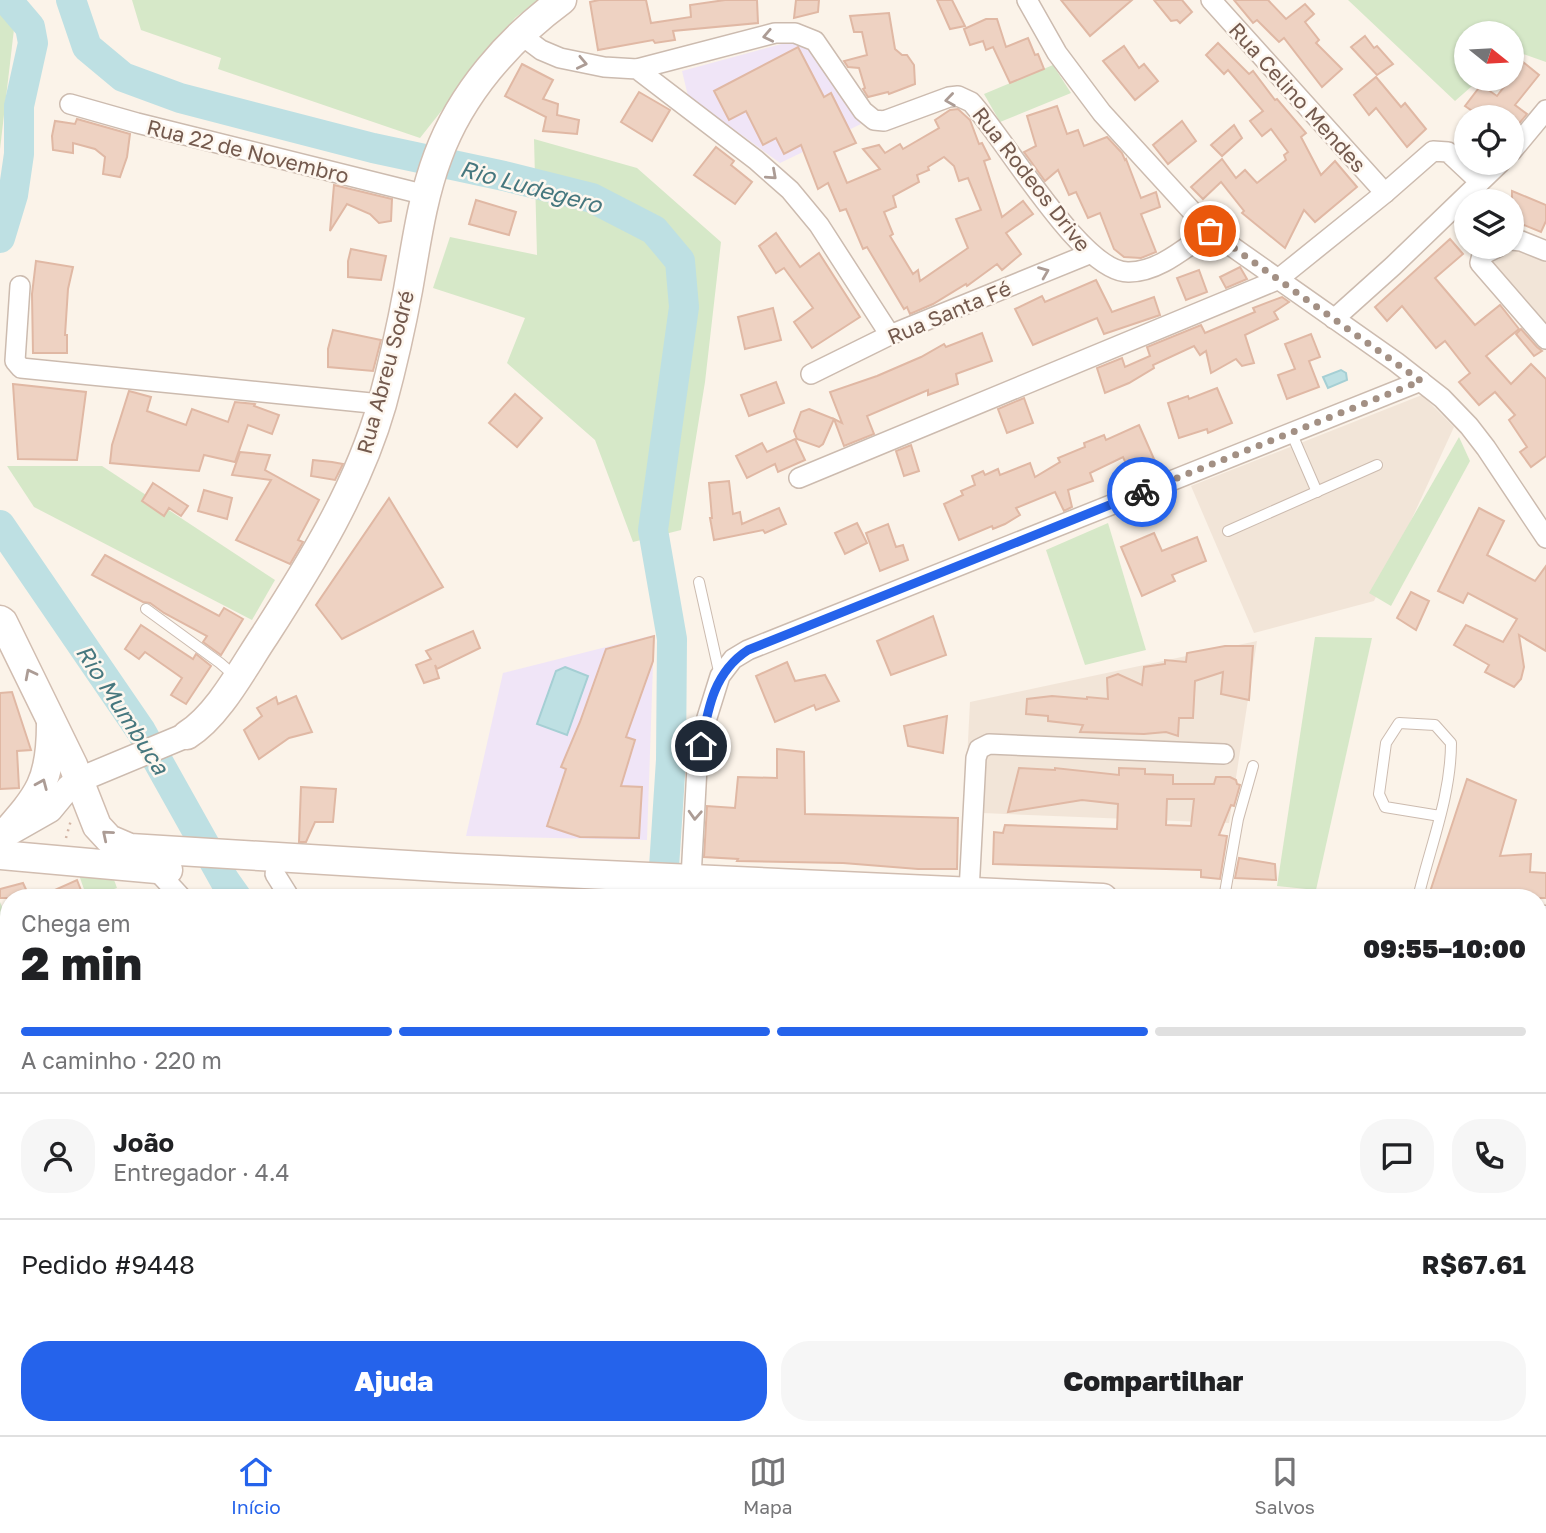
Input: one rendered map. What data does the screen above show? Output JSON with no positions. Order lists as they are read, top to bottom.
{
  "streets": {
    "main road": ["Rua Abreu Sodré"],
    "street": [
      "Rua Celino Mendes",
      "Rua 22 de Novembro",
      "Rua Rodeos Drive",
      "Rua Santa Fé"
    ]
  },
  "crossings": [
    ["Rua 22 de Novembro", "Rua Abreu Sodré"],
    ["Rua Rodeos Drive", "Rua Santa Fé"]
  ],
  "water": ["Rio Ludegero", "Rio Mumbuca"],
  "north": "right",
  "page": {
    "heading": ["2 min", "Chega em", "09:55–10:00"],
    "panel": [
      "João",
      "Entregador · 4.4",
      "Pedido #9448",
      "R$67.61"
    ],
    "bar": "A caminho · 220 m",
    "buttons": ["Ajuda", "Compartilhar"],
    "tabs": ["Início", "Mapa", "Salvos"]
  }
}
